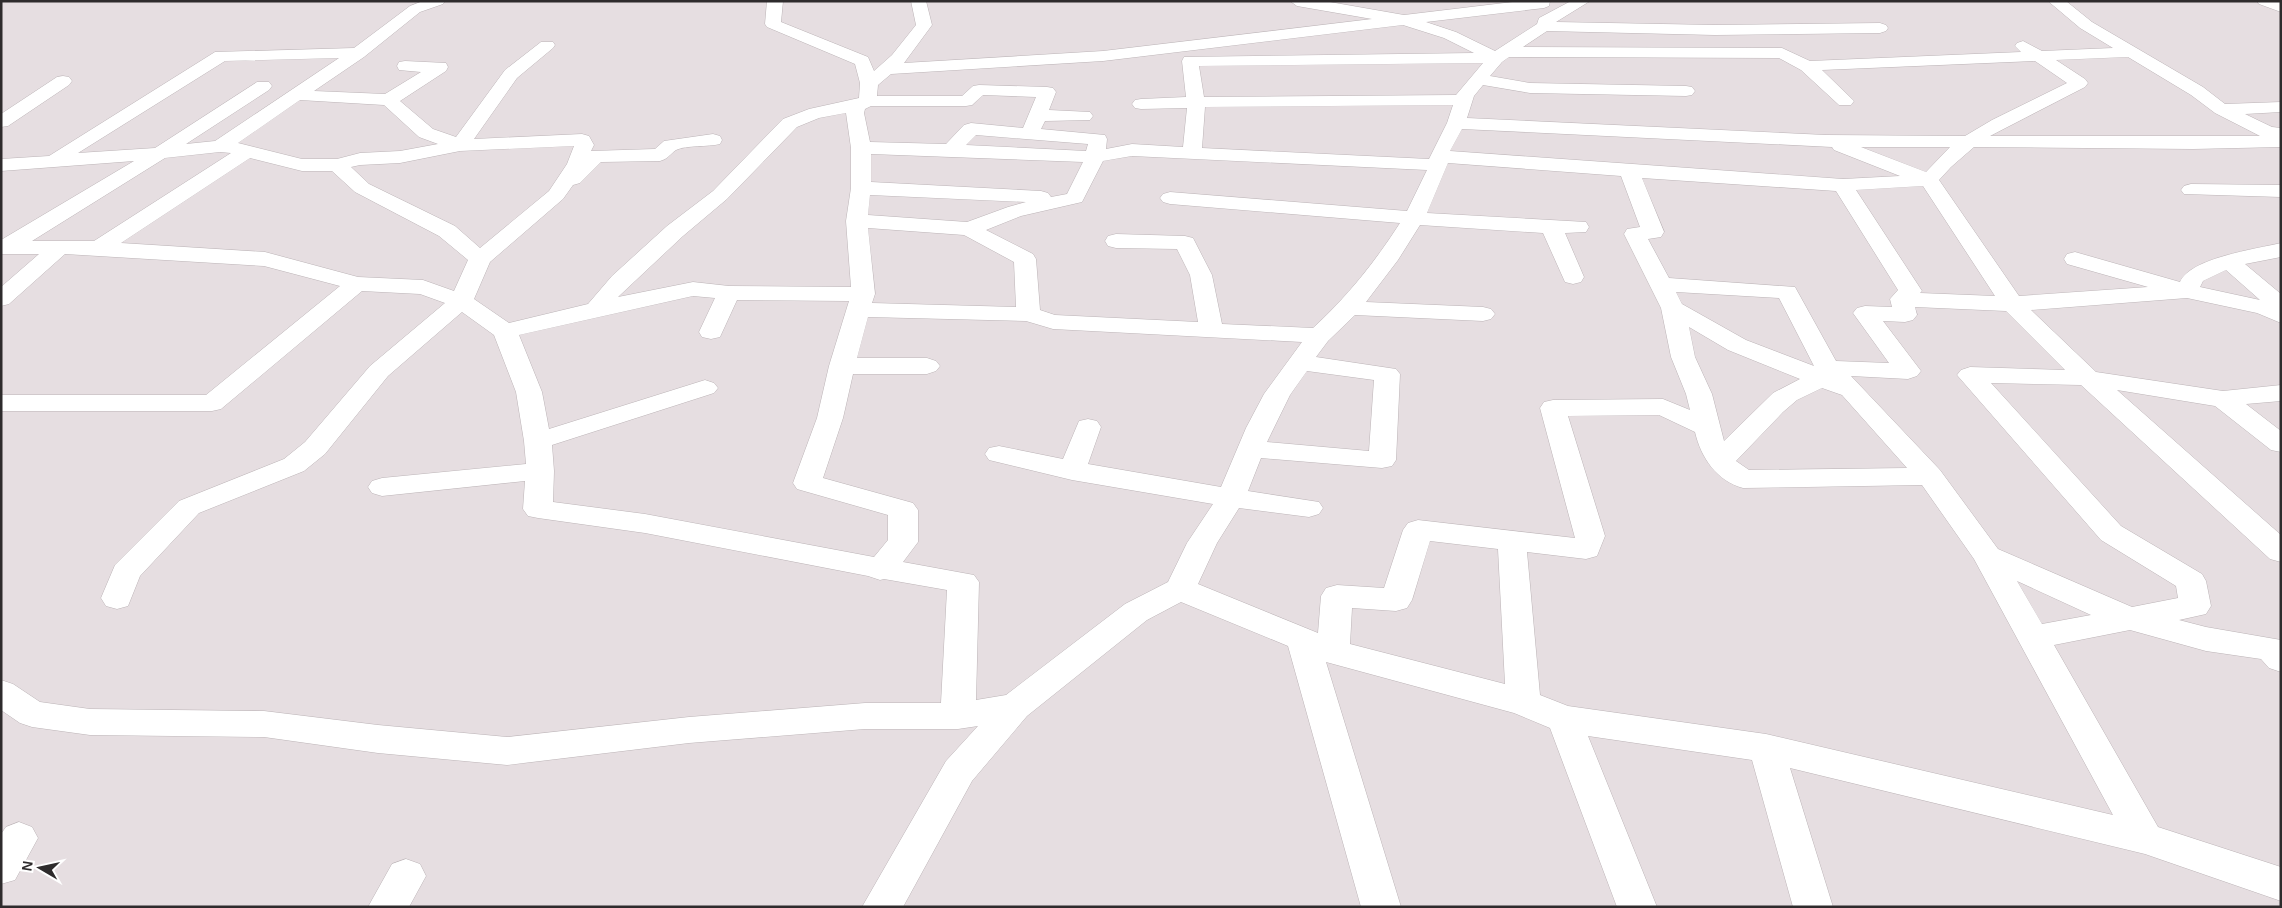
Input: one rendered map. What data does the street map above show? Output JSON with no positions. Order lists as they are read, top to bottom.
{
  "north": "left"
}
